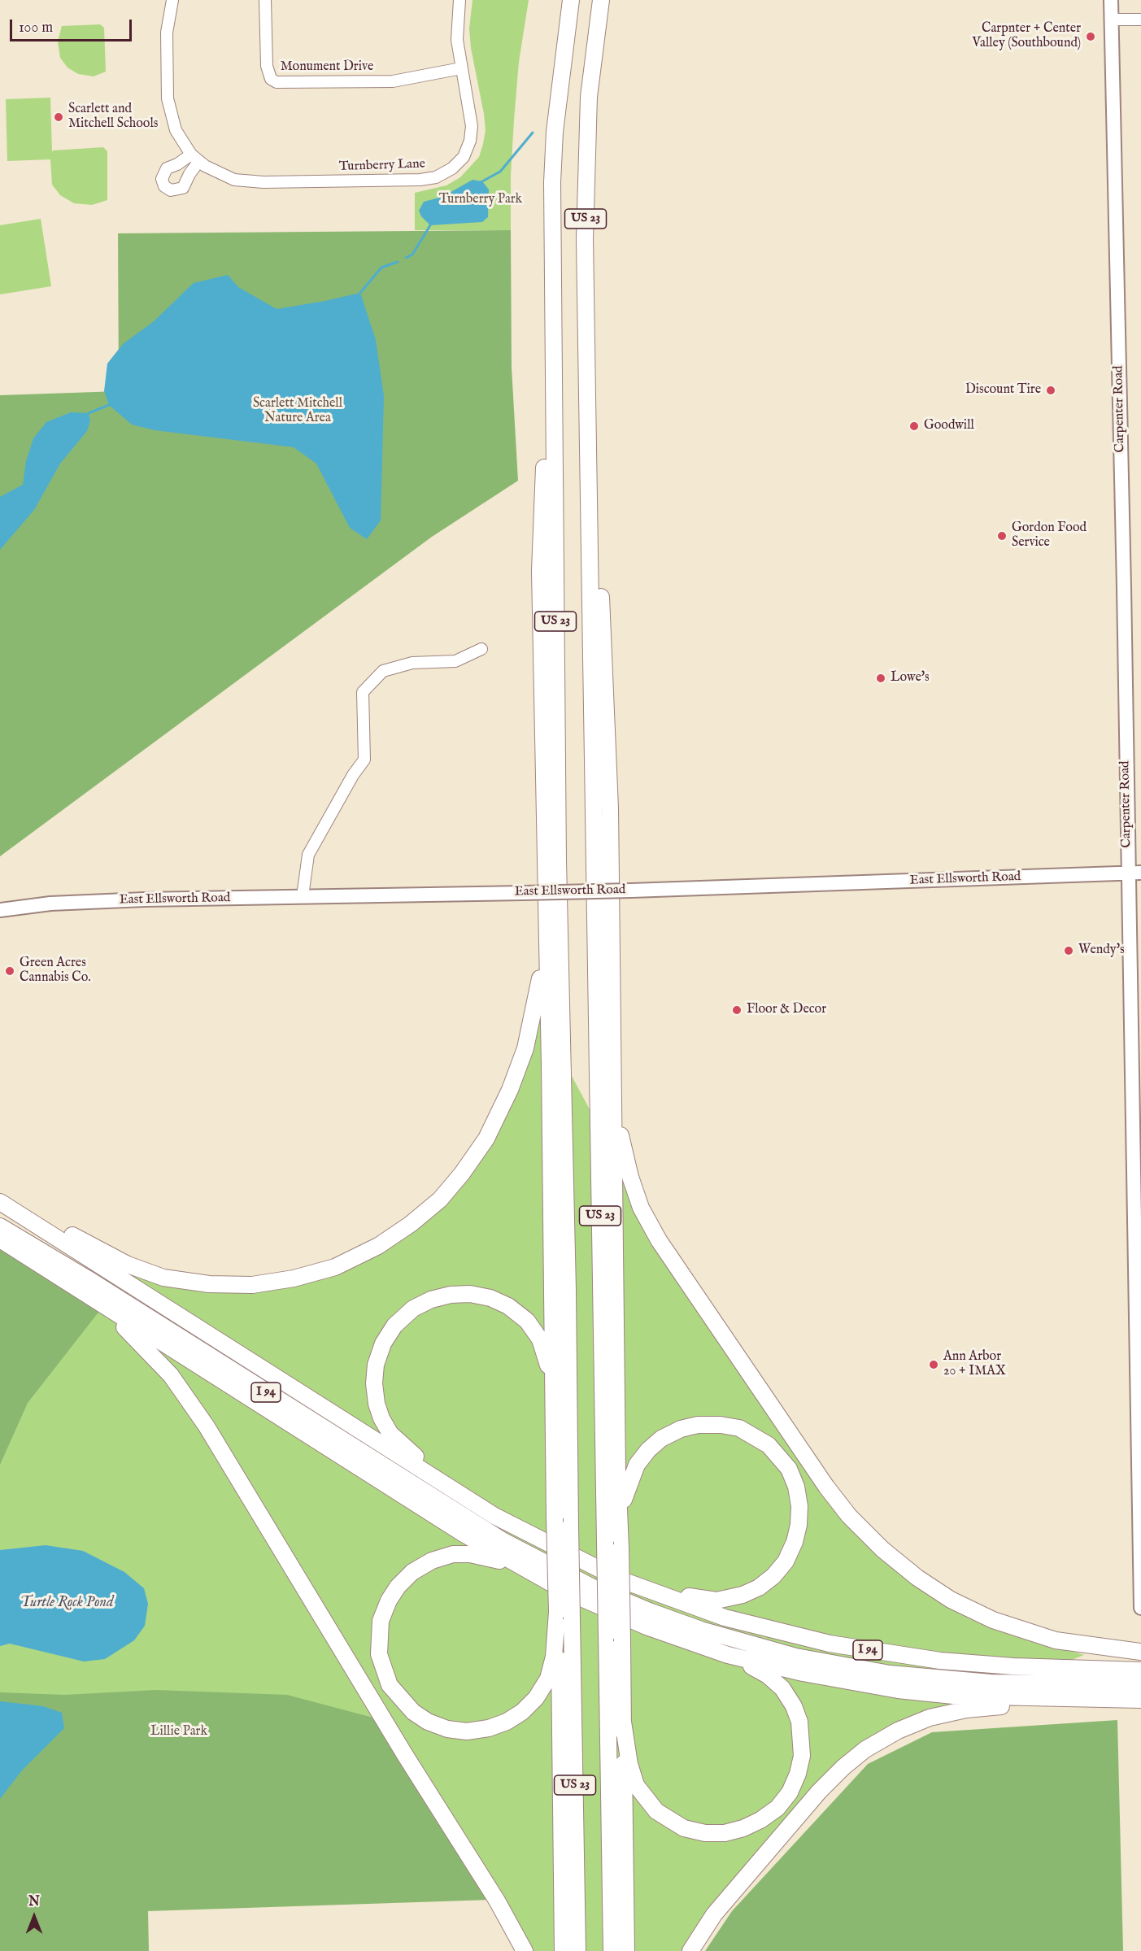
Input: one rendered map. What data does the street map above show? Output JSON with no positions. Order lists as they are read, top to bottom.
{
  "streets": {
    "highway": ["US 23", "I 94"],
    "main road": ["Carpenter Road", "East Ellsworth Road"],
    "street": ["Monument Drive", "Turnberry Lane"]
  },
  "crossings": [
    ["Monument Drive", "Turnberry Lane"],
    ["Carpenter Road", "East Ellsworth Road"]
  ],
  "water": ["Turtle Rock Pond"],
  "parks": ["Turnberry Park", "Scarlett Mitchell Nature Area", "Lillie Park"],
  "places": [
    "Carpnter + Center Valley (Southbound)",
    "Scarlett and Mitchell Schools",
    "Discount Tire",
    "Goodwill",
    "Gordon Food Service",
    "Lowe's",
    "Wendy's",
    "Green Acres Cannabis Co.",
    "Floor & Decor",
    "Ann Arbor 20 + IMAX"
  ],
  "scale_bar": "100 m",
  "north": "top"
}
